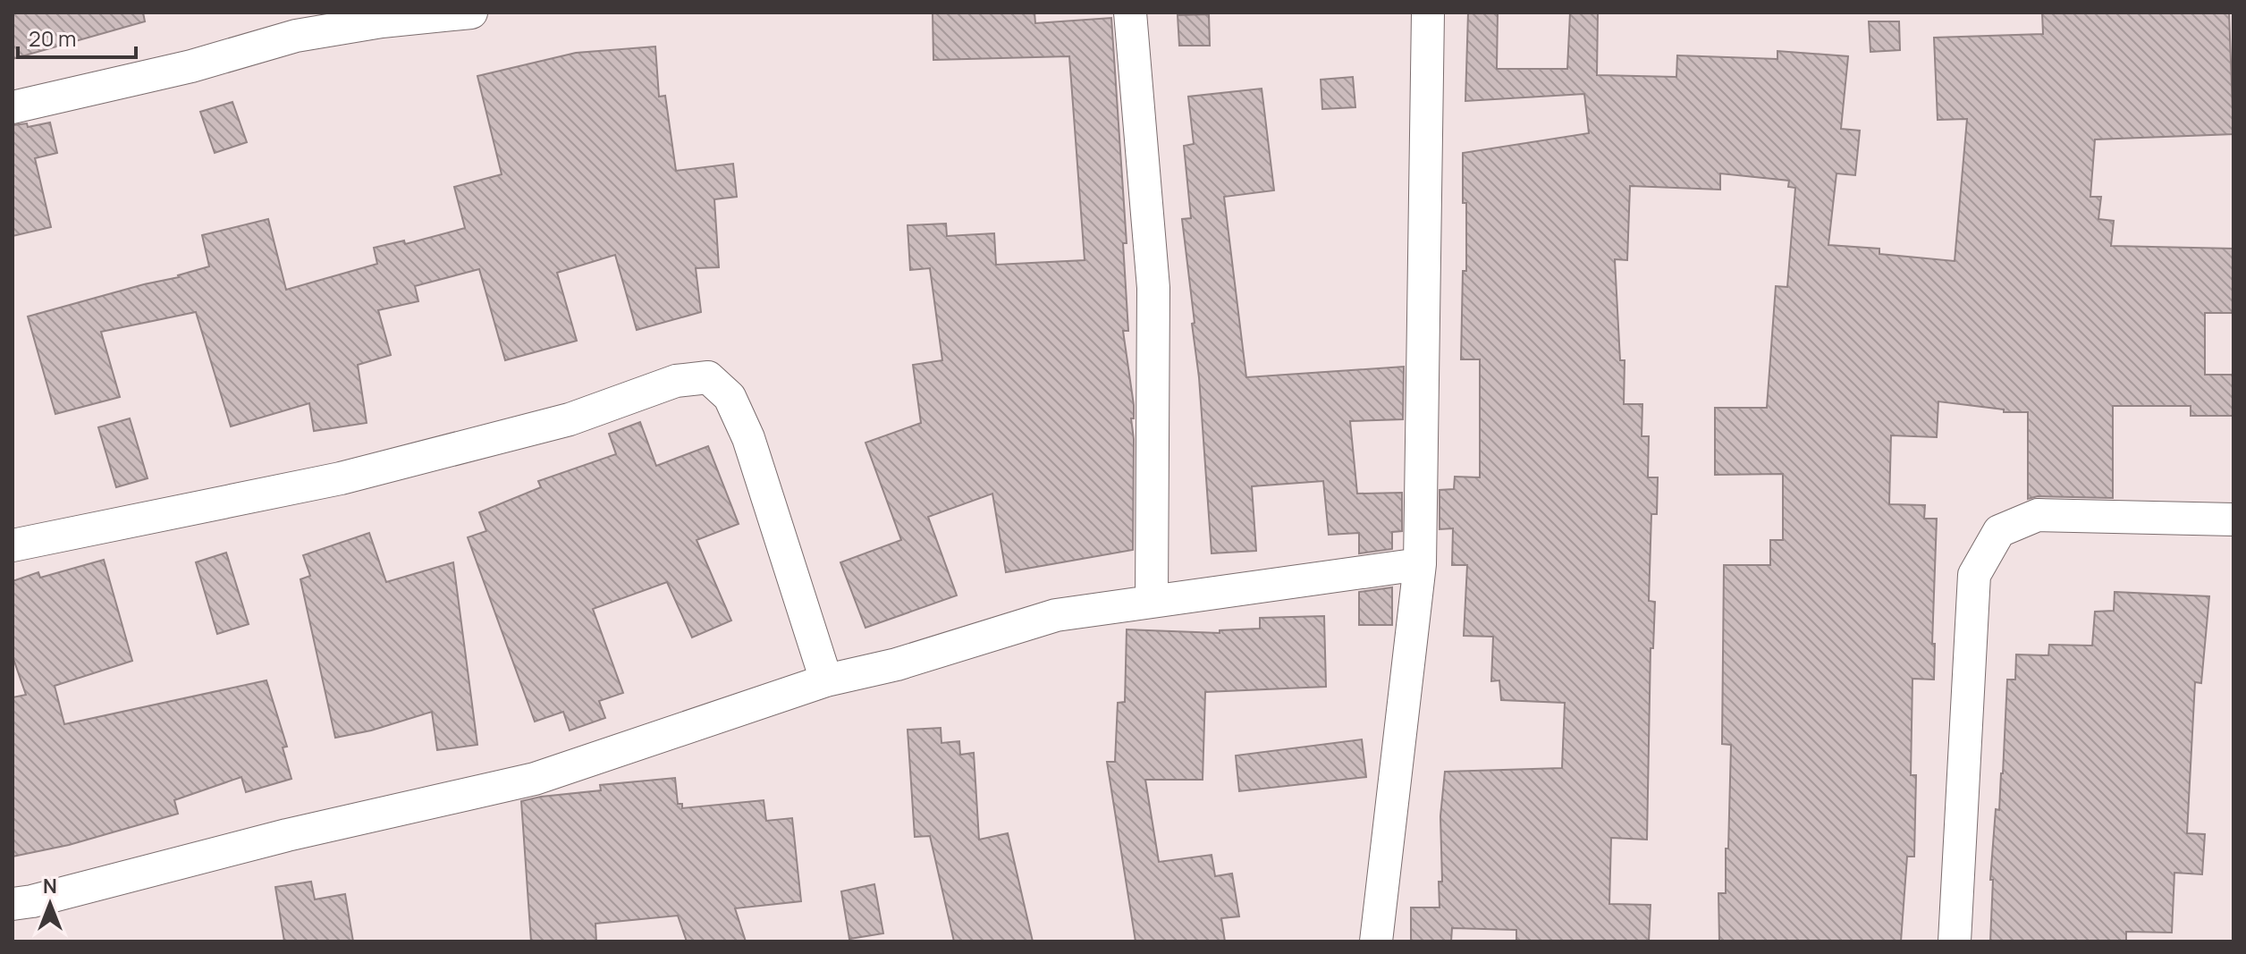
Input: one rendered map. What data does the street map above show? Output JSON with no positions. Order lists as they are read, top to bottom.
{
  "scale_bar": "20 m",
  "north": "top"
}
